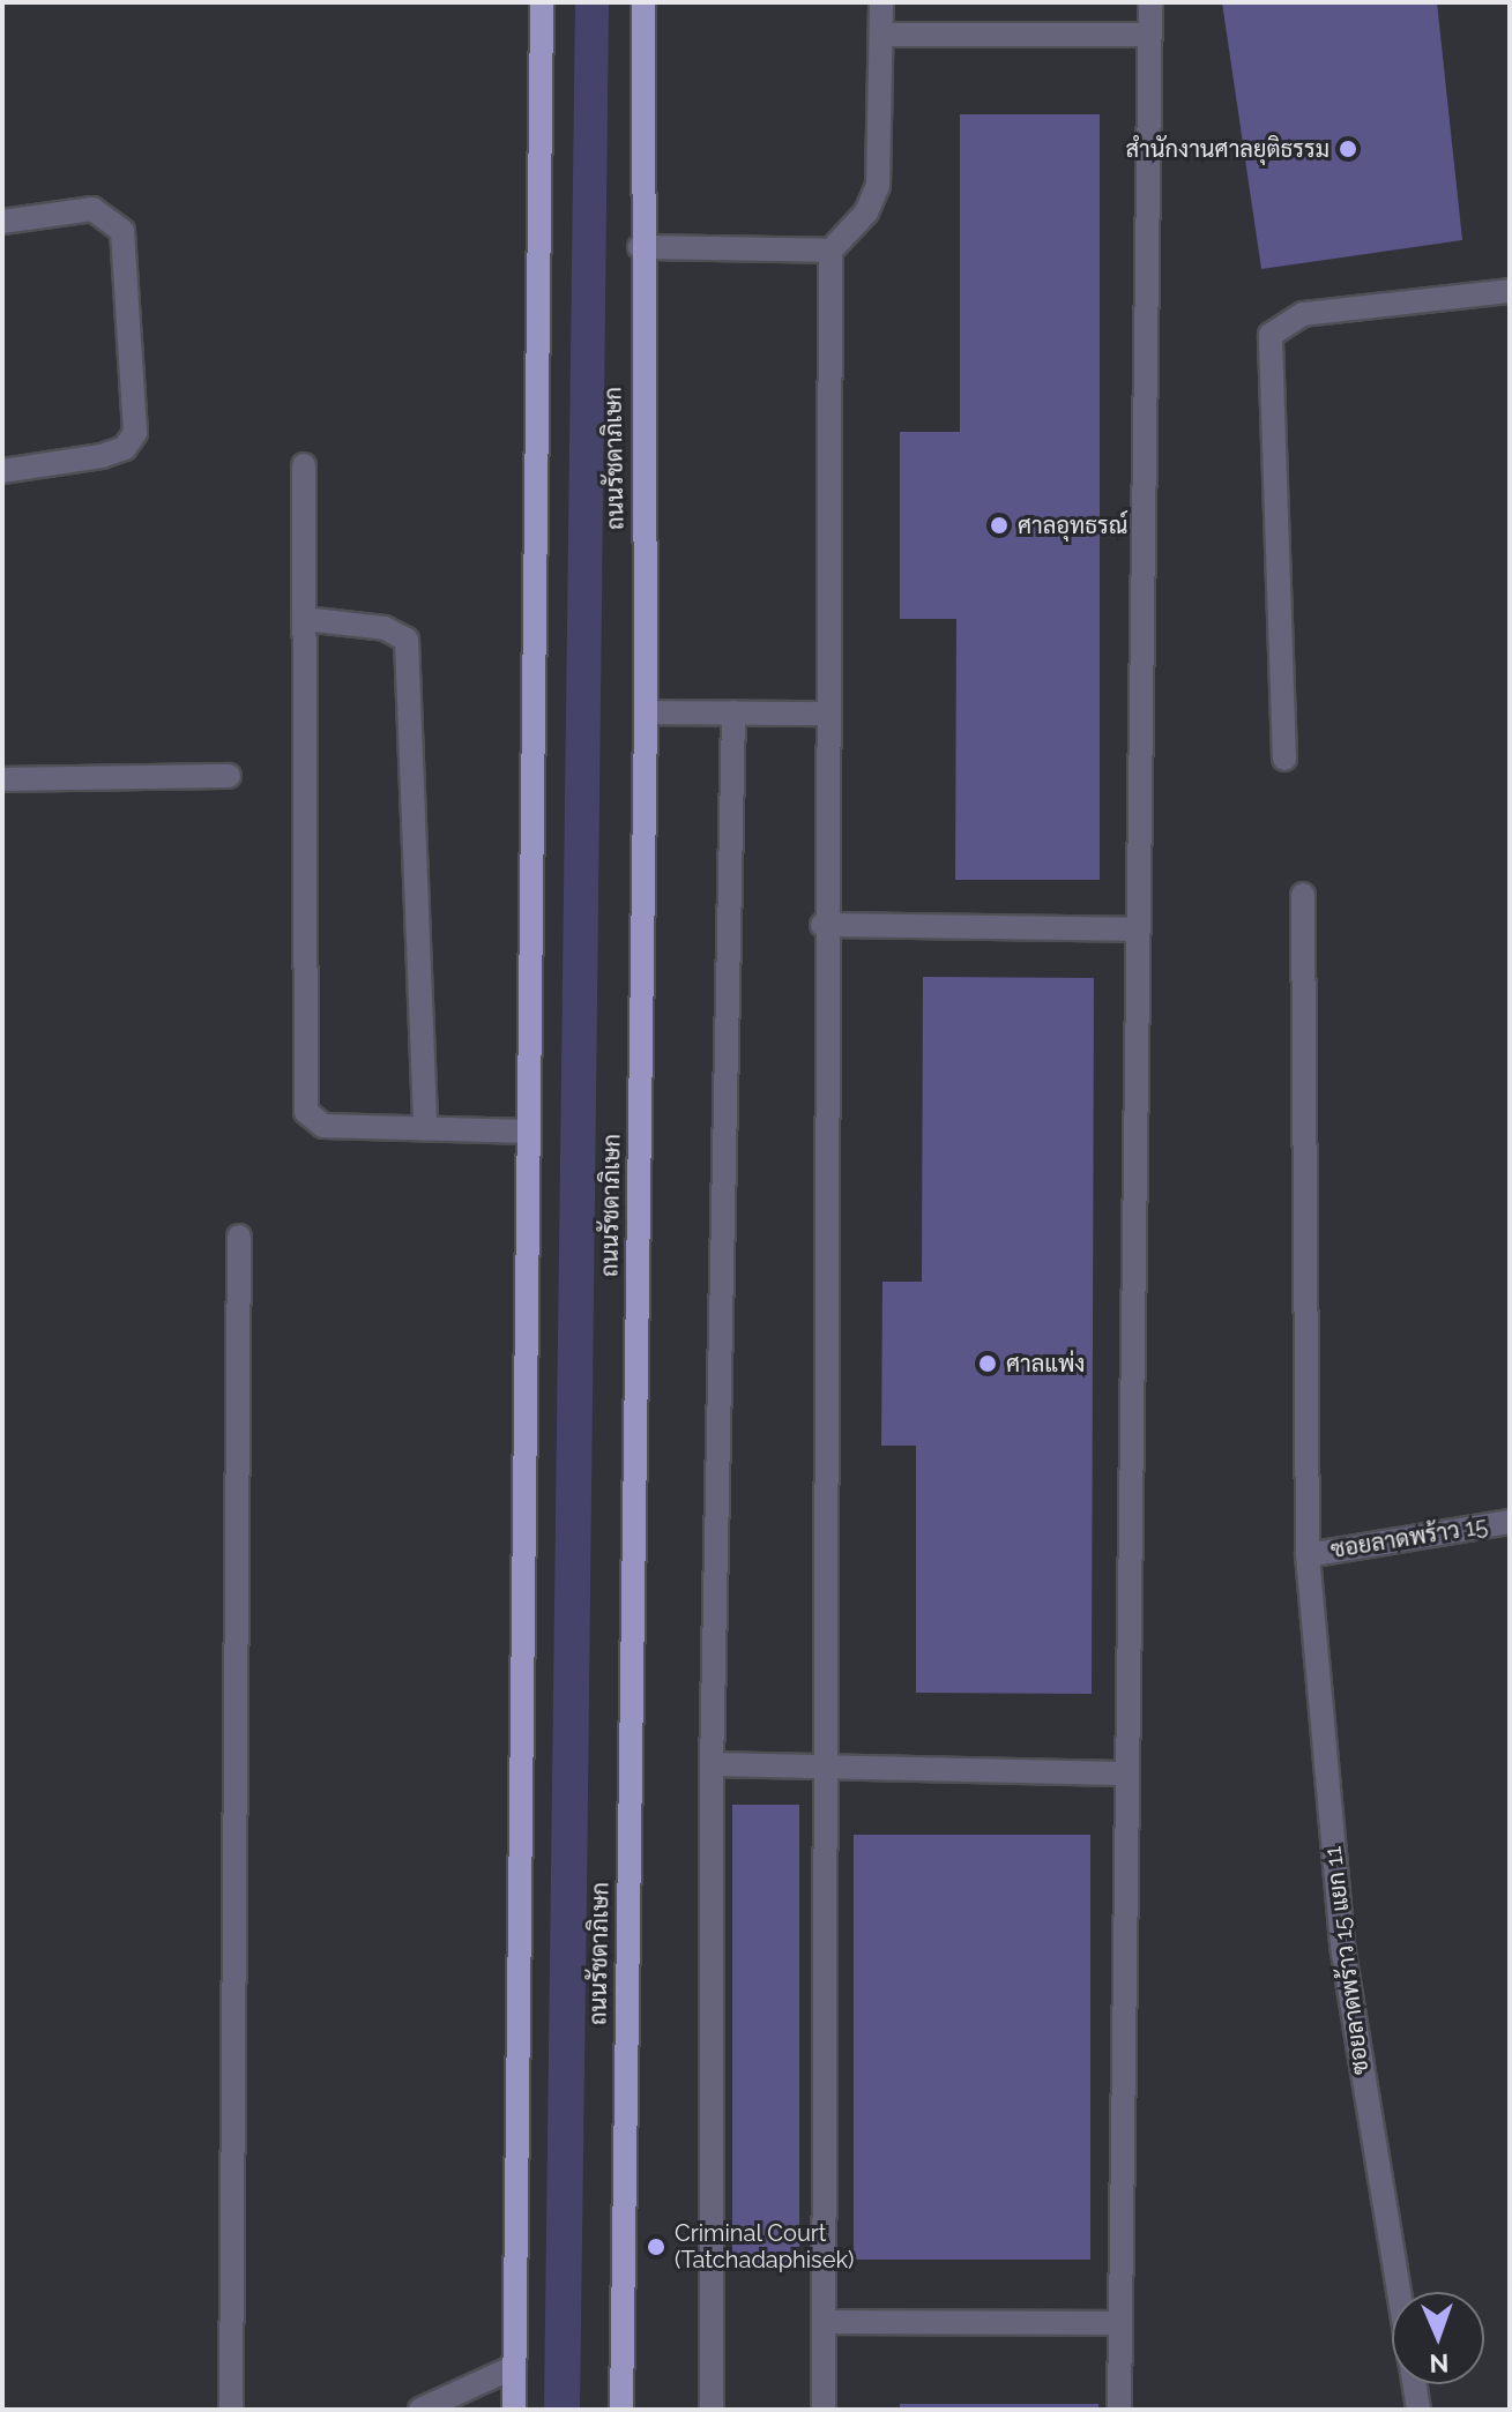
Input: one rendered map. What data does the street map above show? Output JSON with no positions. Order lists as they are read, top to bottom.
{
  "streets": {
    "main road": ["ถนนรัชดาภิเษก"],
    "street": ["ซอยลาดพร้าว 15", "ซอยลาดพร้าว 15 แยก 11"]
  },
  "crossings": [
    ["ซอยลาดพร้าว 15", "ซอยลาดพร้าว 15 แยก 11"]
  ],
  "places": [
    "สำนักงานศาลยุติธรรม",
    "ศาลอุทธรณ์",
    "ศาลแพ่ง",
    "Criminal Court (Tatchadaphisek)"
  ],
  "north": "bottom"
}
